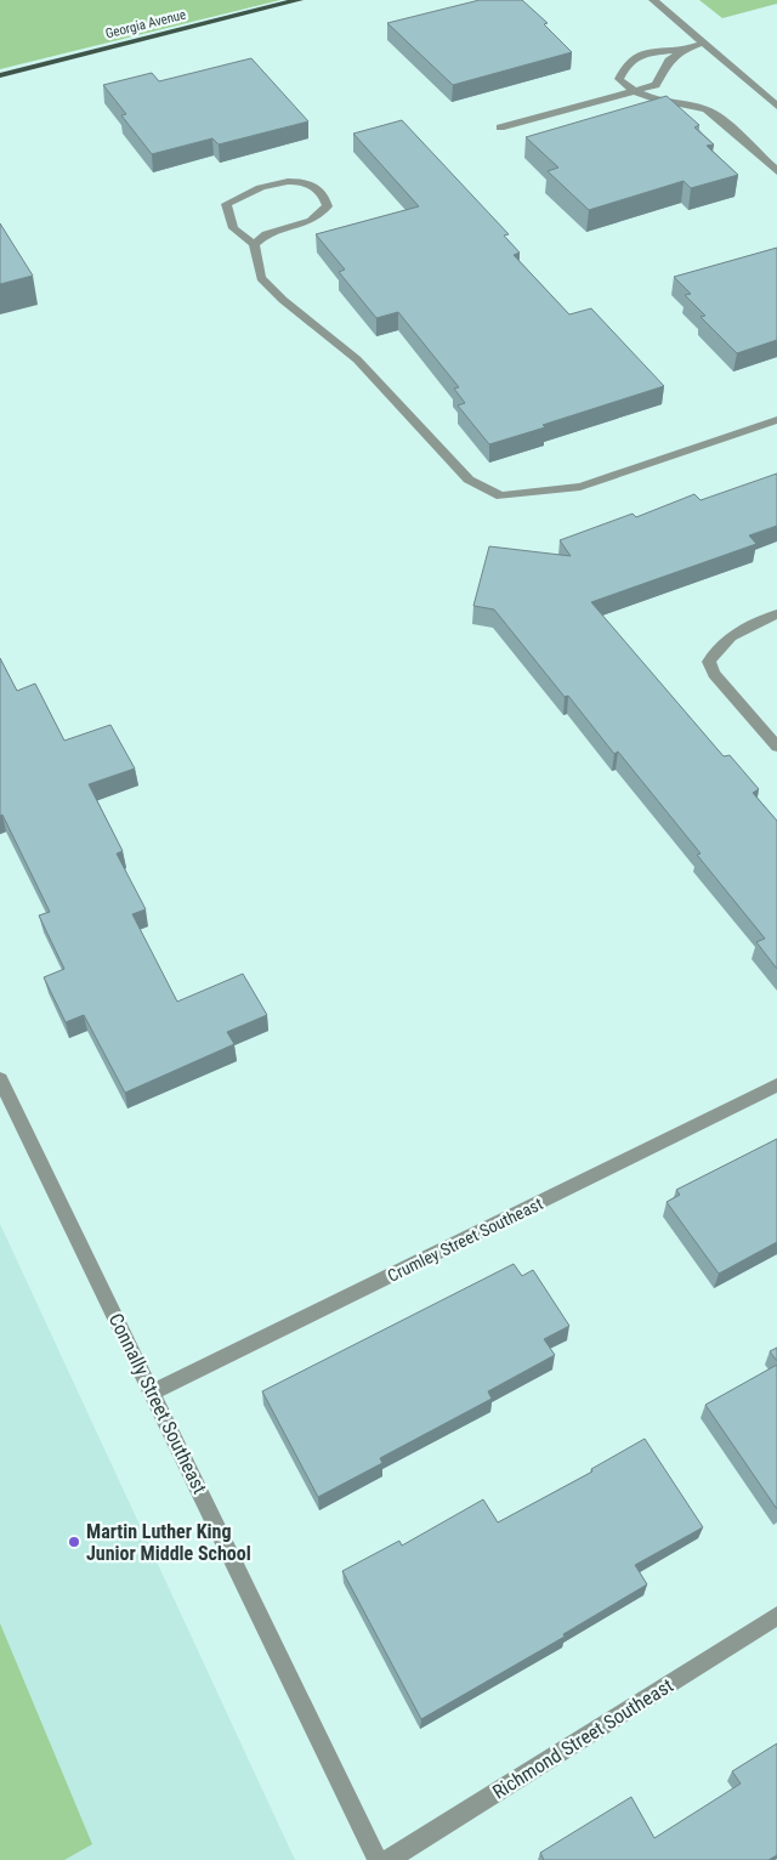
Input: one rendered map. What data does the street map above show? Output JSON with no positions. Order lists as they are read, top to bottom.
{
  "streets": {
    "main road": ["Georgia Avenue"],
    "street": ["Crumley Street Southeast", "Connally Street Southeast", "Richmond Street Southeast"]
  },
  "crossings": [
    ["Crumley Street Southeast", "Connally Street Southeast"]
  ],
  "places": ["Martin Luther King Junior Middle School"]
}
